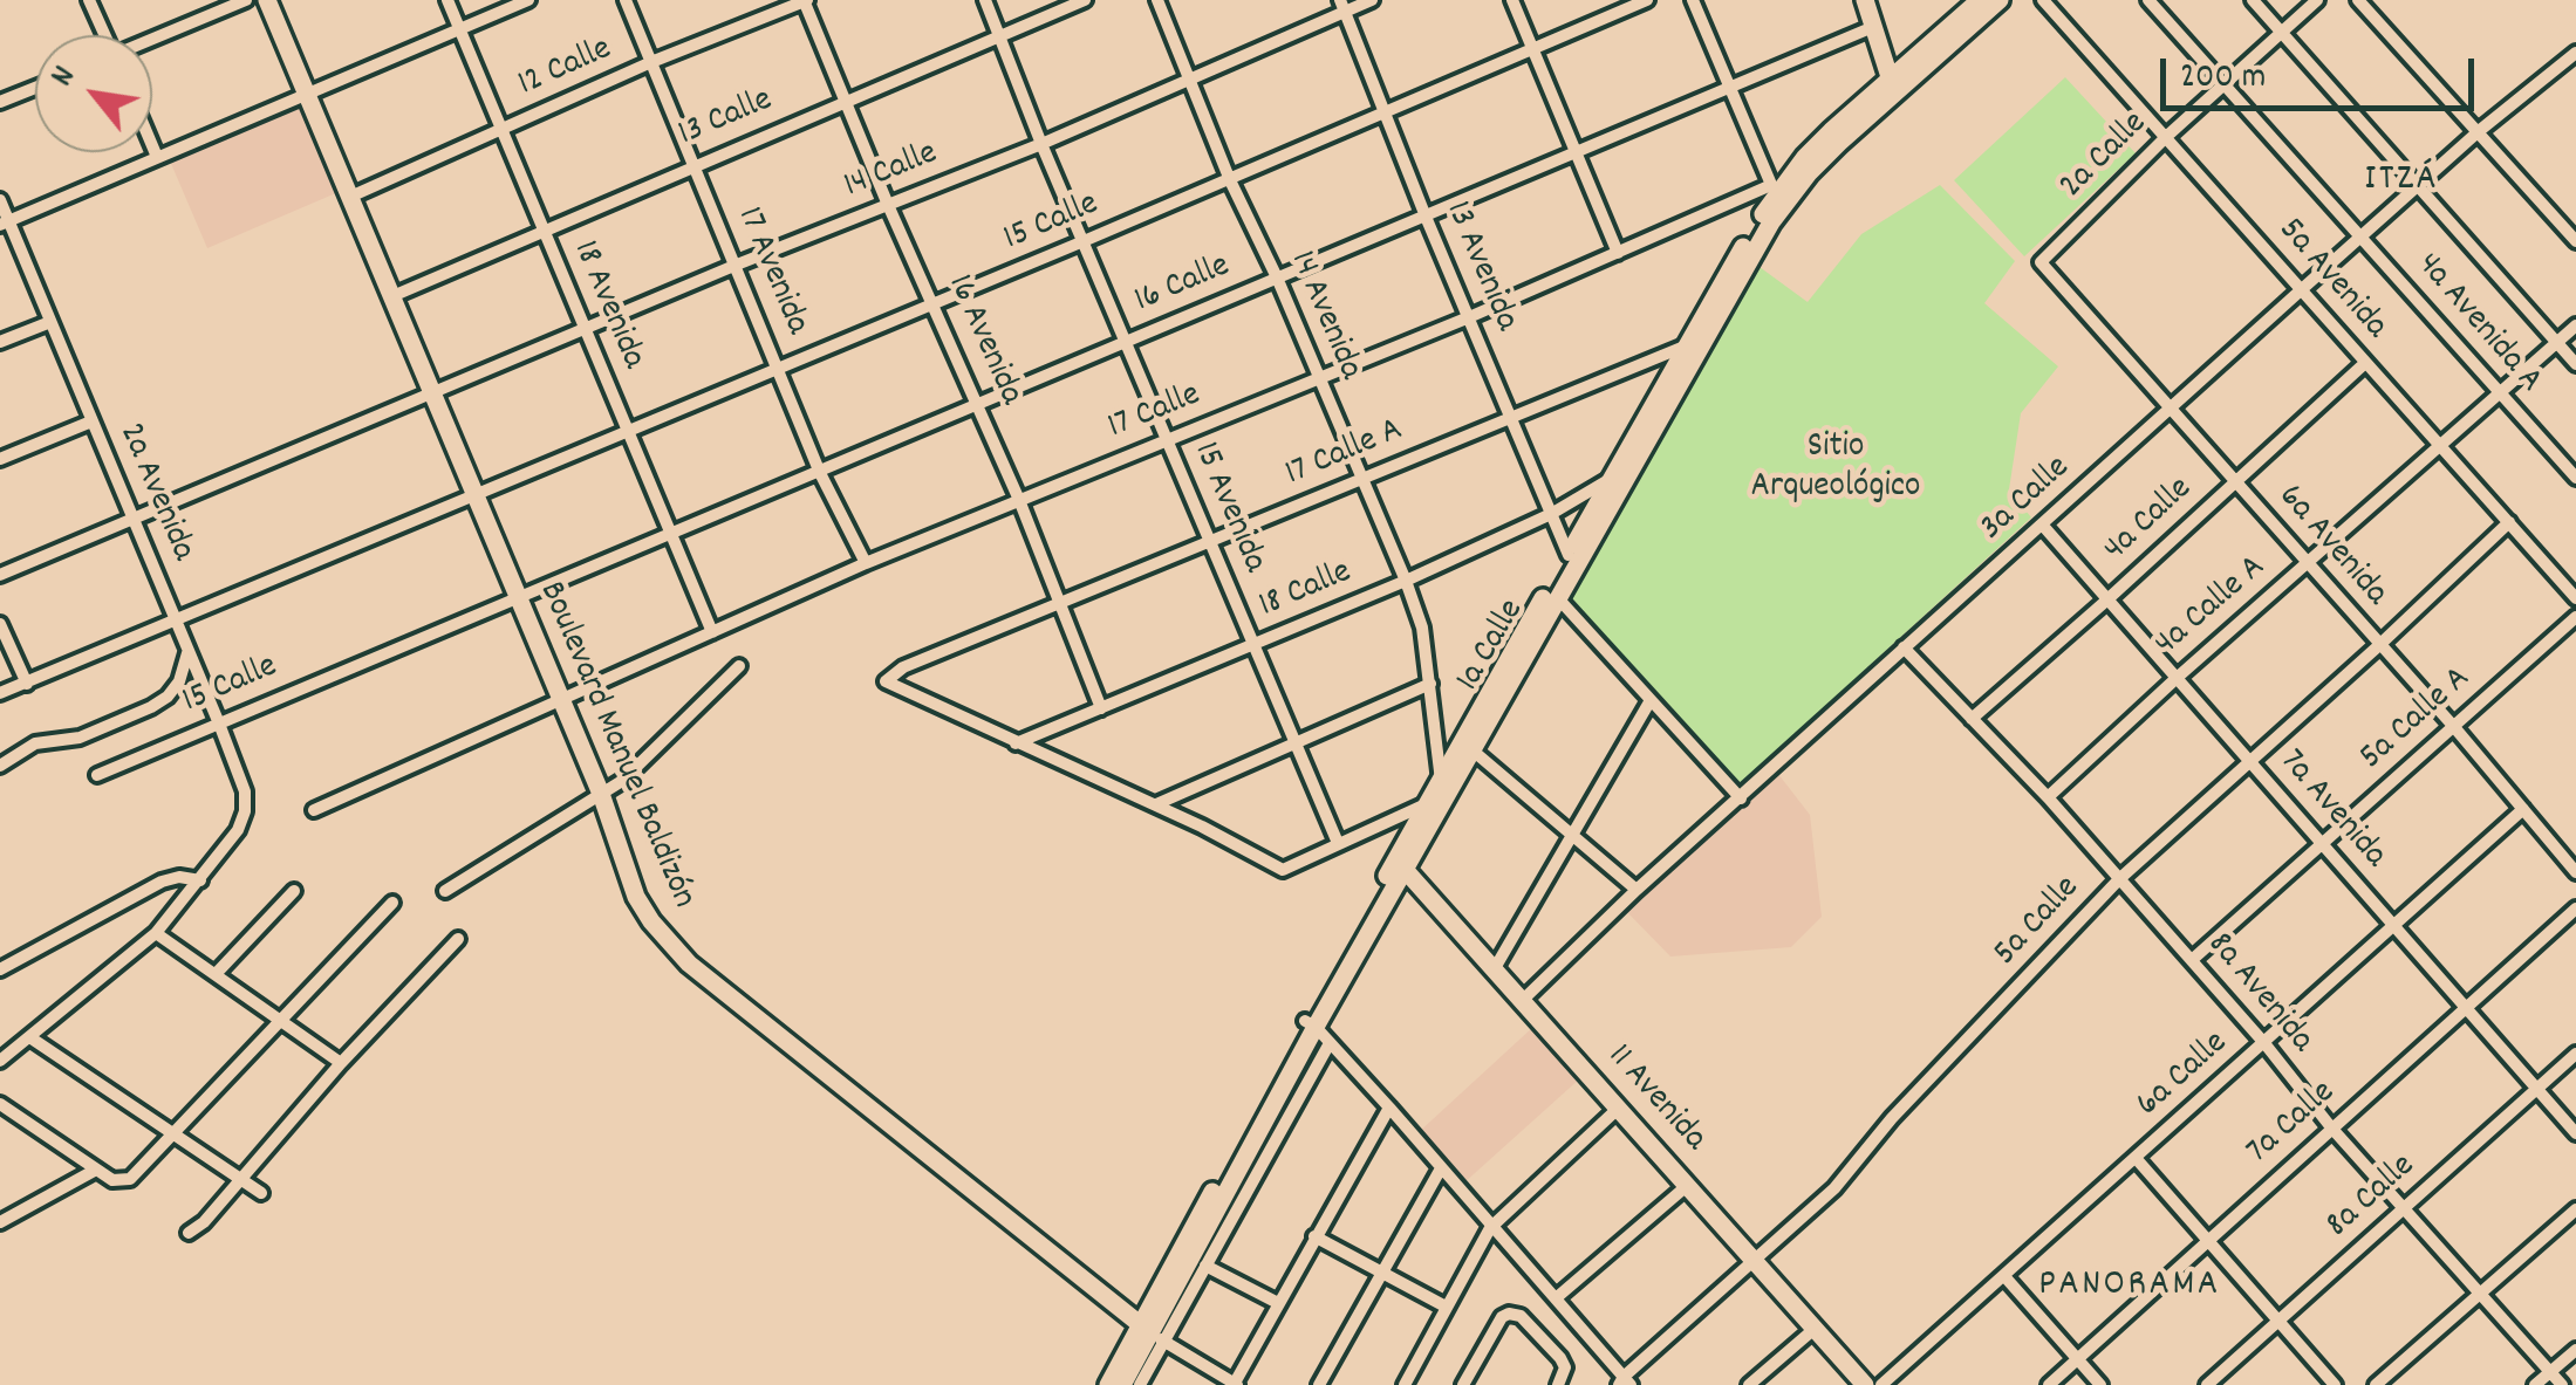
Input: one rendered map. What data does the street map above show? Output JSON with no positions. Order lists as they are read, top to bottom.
{
  "streets": {
    "main road": ["1a Calle", "Boulevard Manuel Baldizón", "11 Avenida"],
    "street": [
      "12 Calle",
      "13 Calle",
      "2a Calle",
      "14 Calle",
      "15 Calle",
      "13 Avenida",
      "17 Avenida",
      "5a Avenida",
      "16 Calle",
      "18 Avenida",
      "14 Avenida",
      "4a Avenida A",
      "16 Avenida",
      "17 Calle",
      "17 Calle A",
      "2a Avenida",
      "3a Calle",
      "15 Avenida",
      "4a Calle",
      "6a Avenida",
      "18 Calle",
      "4a Calle A",
      "5a Calle A",
      "7a Avenida",
      "5a Calle",
      "8a Avenida",
      "6a Calle",
      "7a Calle",
      "8a Calle"
    ]
  },
  "crossings": [
    ["12 Calle", "17 Avenida"],
    ["12 Calle", "18 Avenida"],
    ["12 Calle", "16 Avenida"],
    ["12 Calle", "Boulevard Manuel Baldizón"],
    ["13 Calle", "17 Avenida"],
    ["13 Calle", "18 Avenida"],
    ["13 Calle", "16 Avenida"],
    ["13 Calle", "15 Avenida"],
    ["13 Calle", "Boulevard Manuel Baldizón"],
    ["2a Calle", "5a Avenida"],
    ["2a Calle", "4a Avenida A"],
    ["2a Calle", "6a Avenida"],
    ["14 Calle", "13 Avenida"],
    ["14 Calle", "17 Avenida"],
    ["14 Calle", "18 Avenida"],
    ["14 Calle", "14 Avenida"],
    ["14 Calle", "16 Avenida"],
    ["14 Calle", "15 Avenida"],
    ["14 Calle", "Boulevard Manuel Baldizón"],
    ["15 Calle", "13 Avenida"],
    ["15 Calle", "17 Avenida"],
    ["15 Calle", "16 Calle"],
    ["15 Calle", "18 Avenida"],
    ["15 Calle", "14 Avenida"],
    ["15 Calle", "16 Avenida"],
    ["15 Calle", "2a Avenida"],
    ["15 Calle", "15 Avenida"],
    ["15 Calle", "Boulevard Manuel Baldizón"],
    ["13 Avenida", "16 Calle"],
    ["13 Avenida", "17 Calle"],
    ["13 Avenida", "17 Calle A"],
    ["13 Avenida", "18 Calle"],
    ["13 Avenida", "1a Calle"],
    ["17 Avenida", "16 Calle"],
    ["17 Avenida", "17 Calle"],
    ["5a Avenida", "3a Calle"],
    ["5a Avenida", "4a Calle"],
    ["5a Avenida", "4a Calle A"],
    ["5a Avenida", "5a Calle"],
    ["16 Calle", "18 Avenida"],
    ["16 Calle", "14 Avenida"],
    ["16 Calle", "16 Avenida"],
    ["16 Calle", "15 Avenida"],
    ["16 Calle", "Boulevard Manuel Baldizón"],
    ["18 Avenida", "17 Calle"],
    ["14 Avenida", "17 Calle"],
    ["14 Avenida", "17 Calle A"],
    ["14 Avenida", "18 Calle"],
    ["14 Avenida", "1a Calle"],
    ["4a Avenida A", "3a Calle"],
    ["4a Avenida A", "4a Calle A"],
    ["16 Avenida", "17 Calle"],
    ["16 Avenida", "17 Calle A"],
    ["16 Avenida", "18 Calle"],
    ["17 Calle", "15 Avenida"],
    ["17 Calle", "1a Calle"],
    ["17 Calle", "Boulevard Manuel Baldizón"],
    ["17 Calle A", "15 Avenida"],
    ["17 Calle A", "18 Calle"],
    ["17 Calle A", "1a Calle"],
    ["3a Calle", "6a Avenida"],
    ["3a Calle", "7a Avenida"],
    ["3a Calle", "8a Avenida"],
    ["3a Calle", "11 Avenida"],
    ["15 Avenida", "18 Calle"],
    ["4a Calle", "6a Avenida"],
    ["4a Calle", "7a Avenida"],
    ["4a Calle", "8a Avenida"],
    ["6a Avenida", "4a Calle A"],
    ["6a Avenida", "5a Calle A"],
    ["6a Avenida", "5a Calle"],
    ["6a Avenida", "6a Calle"],
    ["18 Calle", "1a Calle"],
    ["4a Calle A", "7a Avenida"],
    ["4a Calle A", "8a Avenida"],
    ["1a Calle", "Boulevard Manuel Baldizón"],
    ["1a Calle", "11 Avenida"],
    ["5a Calle A", "7a Avenida"],
    ["5a Calle A", "8a Avenida"],
    ["7a Avenida", "5a Calle"],
    ["7a Avenida", "6a Calle"],
    ["7a Avenida", "7a Calle"],
    ["7a Avenida", "8a Calle"],
    ["5a Calle", "8a Avenida"],
    ["5a Calle", "11 Avenida"],
    ["8a Avenida", "6a Calle"],
    ["8a Avenida", "7a Calle"],
    ["8a Avenida", "8a Calle"]
  ],
  "districts": ["ITZÁ", "PANORAMA"],
  "parks": ["Sitio Arqueológico"],
  "scale_bar": "200 m",
  "north": "top left"
}
